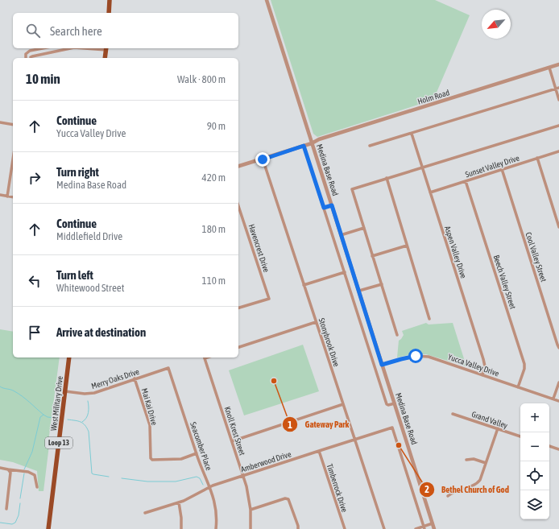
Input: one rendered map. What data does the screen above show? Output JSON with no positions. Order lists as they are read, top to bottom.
{
  "streets": {
    "main road": ["West Military Drive", "Loop 13"],
    "street": [
      "Holm Road",
      "Sunset Valley Drive",
      "Medina Base Road",
      "Havencrest Drive",
      "Aspen Valley Drive",
      "Cool Valley Street",
      "Beech Valley Street",
      "Stonybrook Drive",
      "Yucca Valley Drive",
      "Merry Oaks Drive",
      "Mai Kai Drive",
      "Grand Valley",
      "Knoll Krest Street",
      "Seacomber Place",
      "Amberwood Drive",
      "Timberrock Drive"
    ]
  },
  "crossings": [
    ["Holm Road", "Medina Base Road"],
    ["Holm Road", "Stonybrook Drive"],
    ["Sunset Valley Drive", "Aspen Valley Drive"],
    ["Sunset Valley Drive", "Cool Valley Street"],
    ["Sunset Valley Drive", "Beech Valley Street"],
    ["Medina Base Road", "Yucca Valley Drive"],
    ["Aspen Valley Drive", "Yucca Valley Drive"],
    ["Beech Valley Street", "Yucca Valley Drive"],
    ["Stonybrook Drive", "Amberwood Drive"],
    ["Merry Oaks Drive", "West Military Drive"],
    ["Merry Oaks Drive", "Mai Kai Drive"],
    ["Merry Oaks Drive", "Seacomber Place"],
    ["Mai Kai Drive", "Seacomber Place"],
    ["Knoll Krest Street", "Amberwood Drive"],
    ["Seacomber Place", "Amberwood Drive"],
    ["Amberwood Drive", "Timberrock Drive"]
  ],
  "places": ["Gateway Park", "Bethel Church of God"],
  "north": "bottom left",
  "page": {
    "search": "Search here",
    "heading": ["10 min", "Walk · 800 m"],
    "list": [
      ["Continue", "Yucca Valley Drive", "90 m"],
      ["Turn right", "Medina Base Road", "420 m"],
      ["Continue", "Middlefield Drive", "180 m"],
      ["Turn left", "Whitewood Street", "110 m"],
      "Arrive at destination"
    ],
    "map_buttons": ["+", "−"]
  }
}
